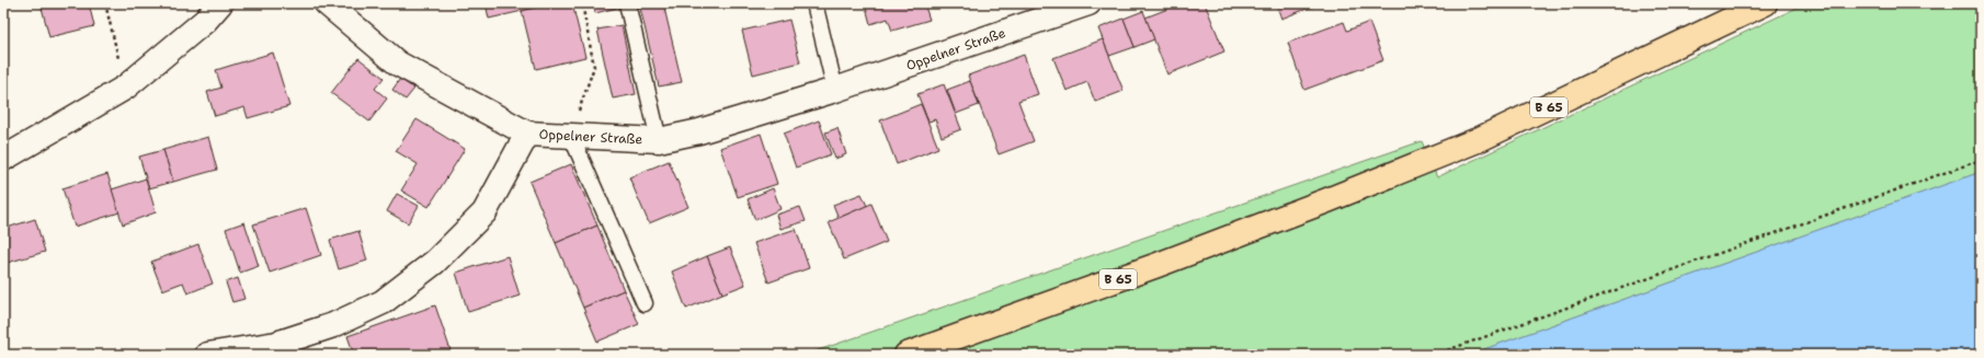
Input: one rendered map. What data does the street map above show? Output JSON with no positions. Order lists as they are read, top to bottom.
{
  "streets": {
    "main road": ["B 65"],
    "street": ["Oppelner Straße"]
  }
}
